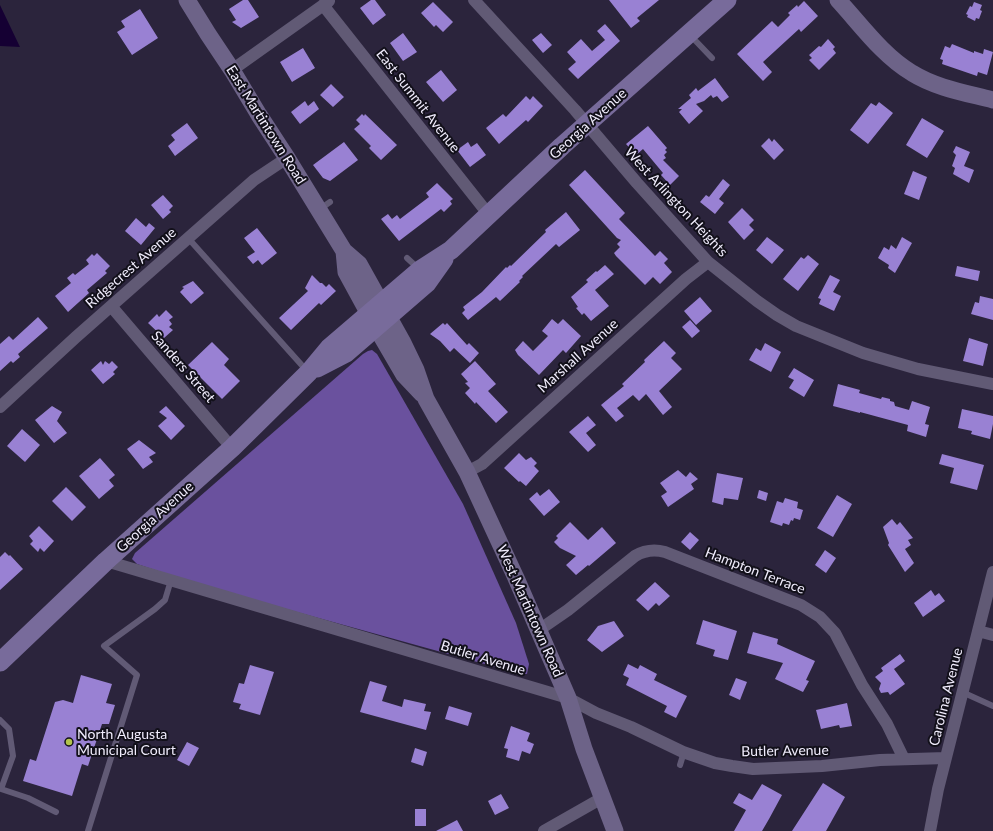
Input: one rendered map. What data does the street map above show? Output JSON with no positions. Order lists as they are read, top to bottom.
{
  "streets": {
    "main road": ["Georgia Avenue", "East Martintown Road", "West Martintown Road"],
    "street": [
      "East Summit Avenue",
      "West Arlington Heights",
      "Ridgecrest Avenue",
      "Marshall Avenue",
      "Sanders Street",
      "Hampton Terrace",
      "Butler Avenue",
      "Carolina Avenue"
    ]
  },
  "crossings": [
    ["East Summit Avenue", "Georgia Avenue"],
    ["Georgia Avenue", "East Martintown Road"],
    ["Georgia Avenue", "West Arlington Heights"],
    ["Georgia Avenue", "Sanders Street"],
    ["Georgia Avenue", "West Martintown Road"],
    ["Georgia Avenue", "Butler Avenue"],
    ["East Martintown Road", "Ridgecrest Avenue"],
    ["East Martintown Road", "West Martintown Road"],
    ["West Arlington Heights", "Marshall Avenue"],
    ["Ridgecrest Avenue", "Sanders Street"],
    ["Marshall Avenue", "West Martintown Road"],
    ["Hampton Terrace", "West Martintown Road"],
    ["Hampton Terrace", "Butler Avenue"],
    ["West Martintown Road", "Butler Avenue"],
    ["Butler Avenue", "Carolina Avenue"]
  ],
  "places": ["North Augusta Municipal Court"]
}
